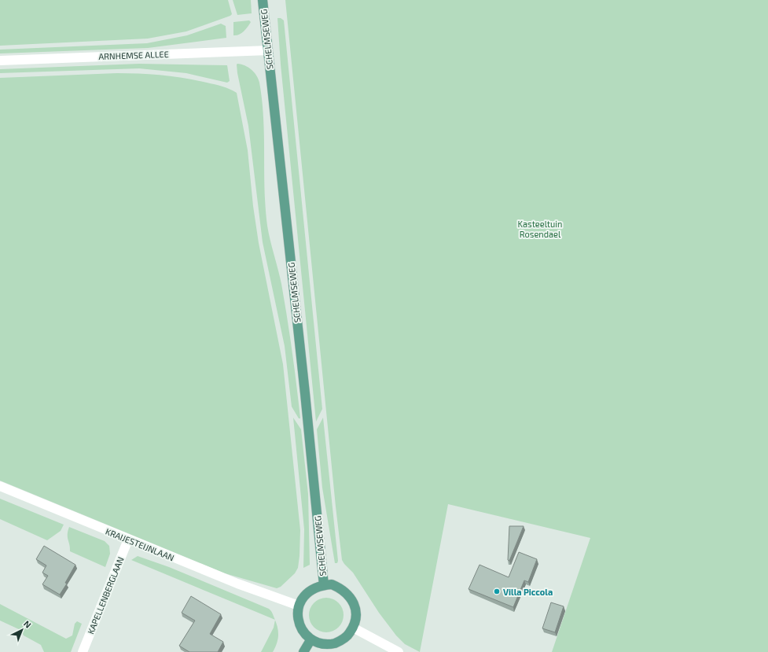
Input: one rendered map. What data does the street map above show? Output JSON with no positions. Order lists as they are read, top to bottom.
{
  "streets": {
    "main road": ["SCHELMSEWEG"],
    "street": ["ARNHEMSE ALLEE", "KRAIJESTEIJNLAAN", "KAPELLENBERGLAAN"]
  },
  "crossings": [
    ["SCHELMSEWEG", "ARNHEMSE ALLEE"],
    ["SCHELMSEWEG", "KRAIJESTEIJNLAAN"],
    ["KRAIJESTEIJNLAAN", "KAPELLENBERGLAAN"]
  ],
  "parks": ["Kasteeltuin Rosendael"],
  "places": ["Villa Piccola"],
  "north": "top right"
}
